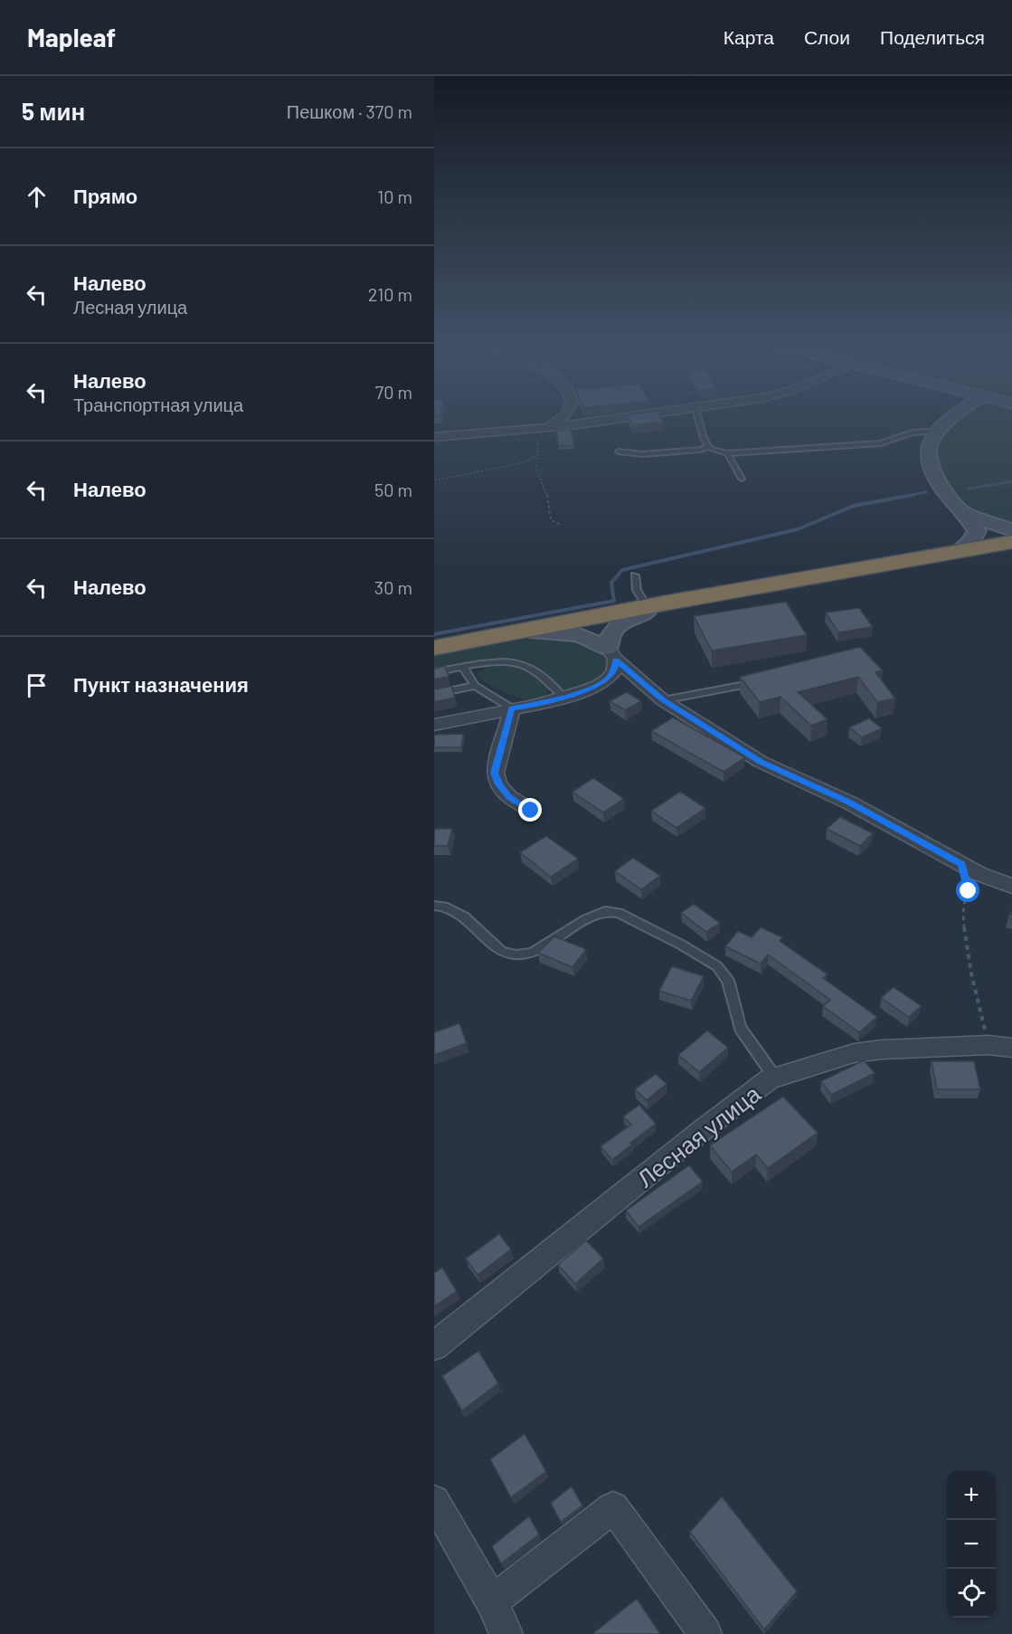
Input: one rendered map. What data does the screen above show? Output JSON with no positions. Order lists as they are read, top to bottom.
{
  "streets": {
    "street": ["Лесная улица"]
  },
  "page": {
    "header": "Mapleaf",
    "nav": ["Карта", "Слои", "Поделиться"],
    "heading": ["5 мин", "Пешком · 370 m"],
    "list": [
      ["Прямо", "10 m"],
      ["Налево", "Лесная улица", "210 m"],
      ["Налево", "Транспортная улица", "70 m"],
      ["Налево", "50 m"],
      ["Налево", "30 m"],
      "Пункт назначения"
    ],
    "map_buttons": ["+", "−"]
  }
}
